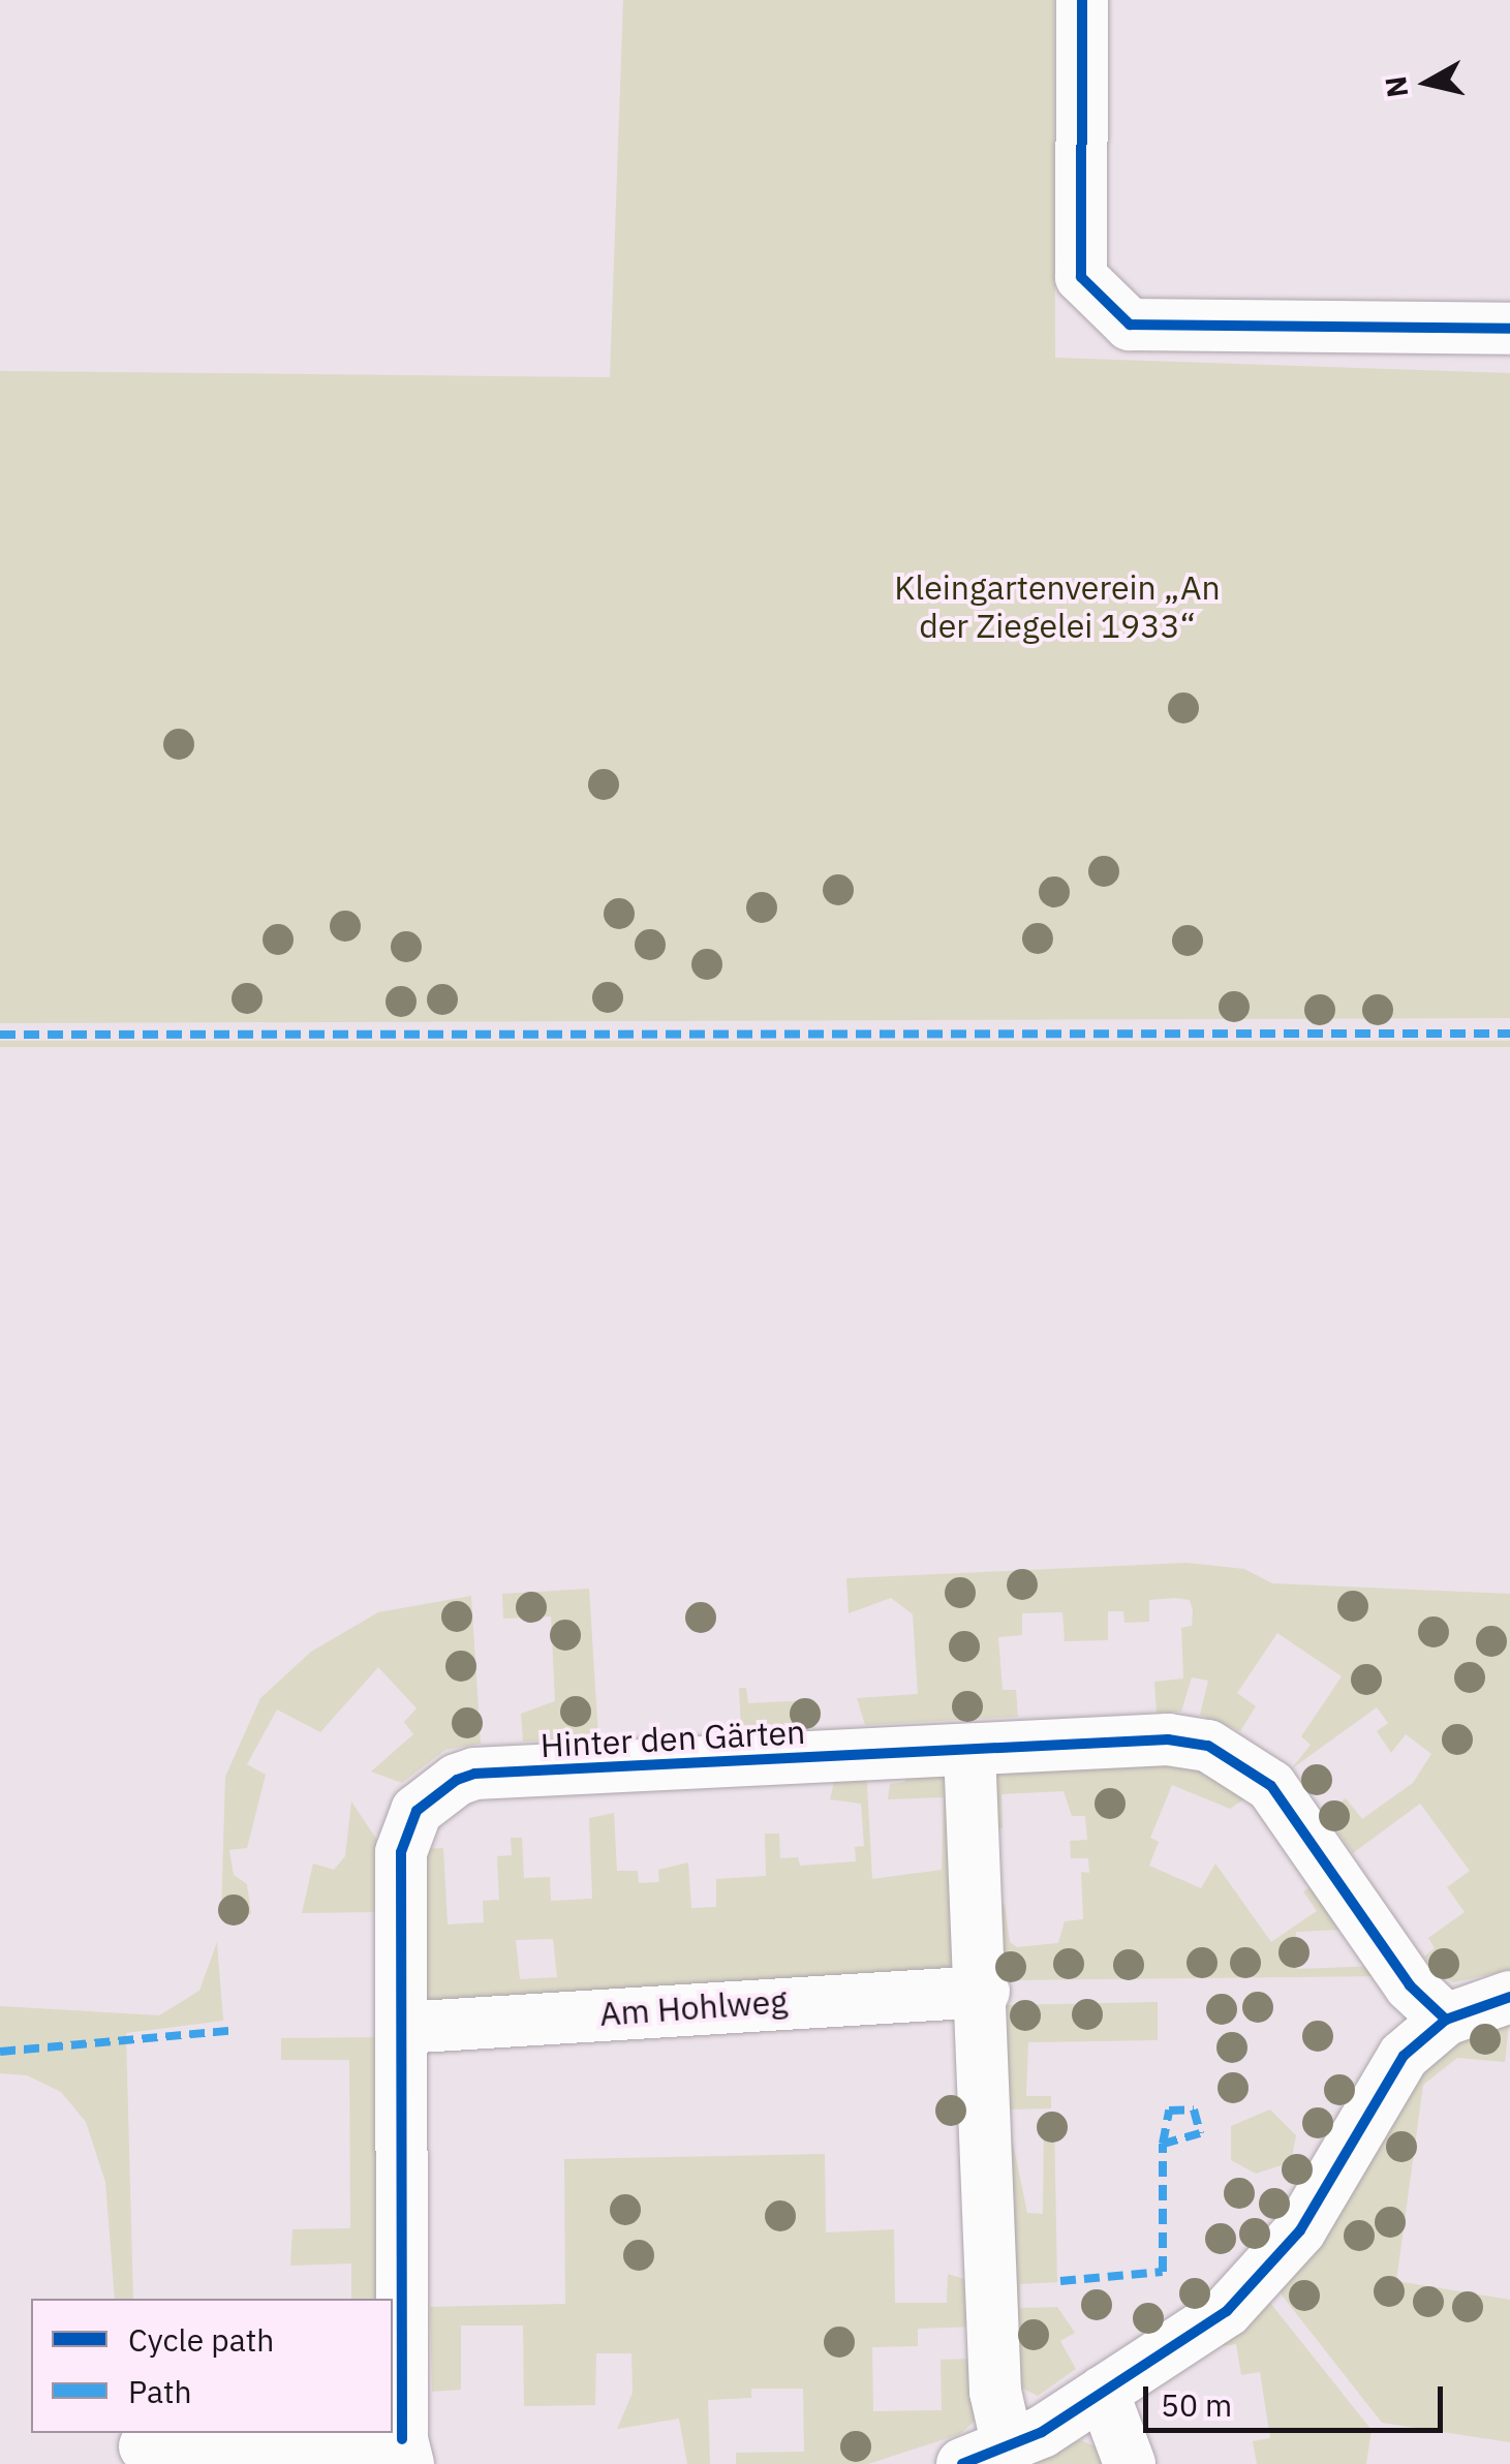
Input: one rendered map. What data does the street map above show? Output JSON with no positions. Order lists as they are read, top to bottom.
{
  "streets": {
    "street": ["Hinter den Gärten", "Am Hohlweg"]
  },
  "crossings": [
    ["Hinter den Gärten", "Am Hohlweg"]
  ],
  "parks": ["Kleingartenverein „An der Ziegelei 1933“"],
  "legend": ["Cycle path", "Path"],
  "scale_bar": "50 m",
  "north": "left"
}
